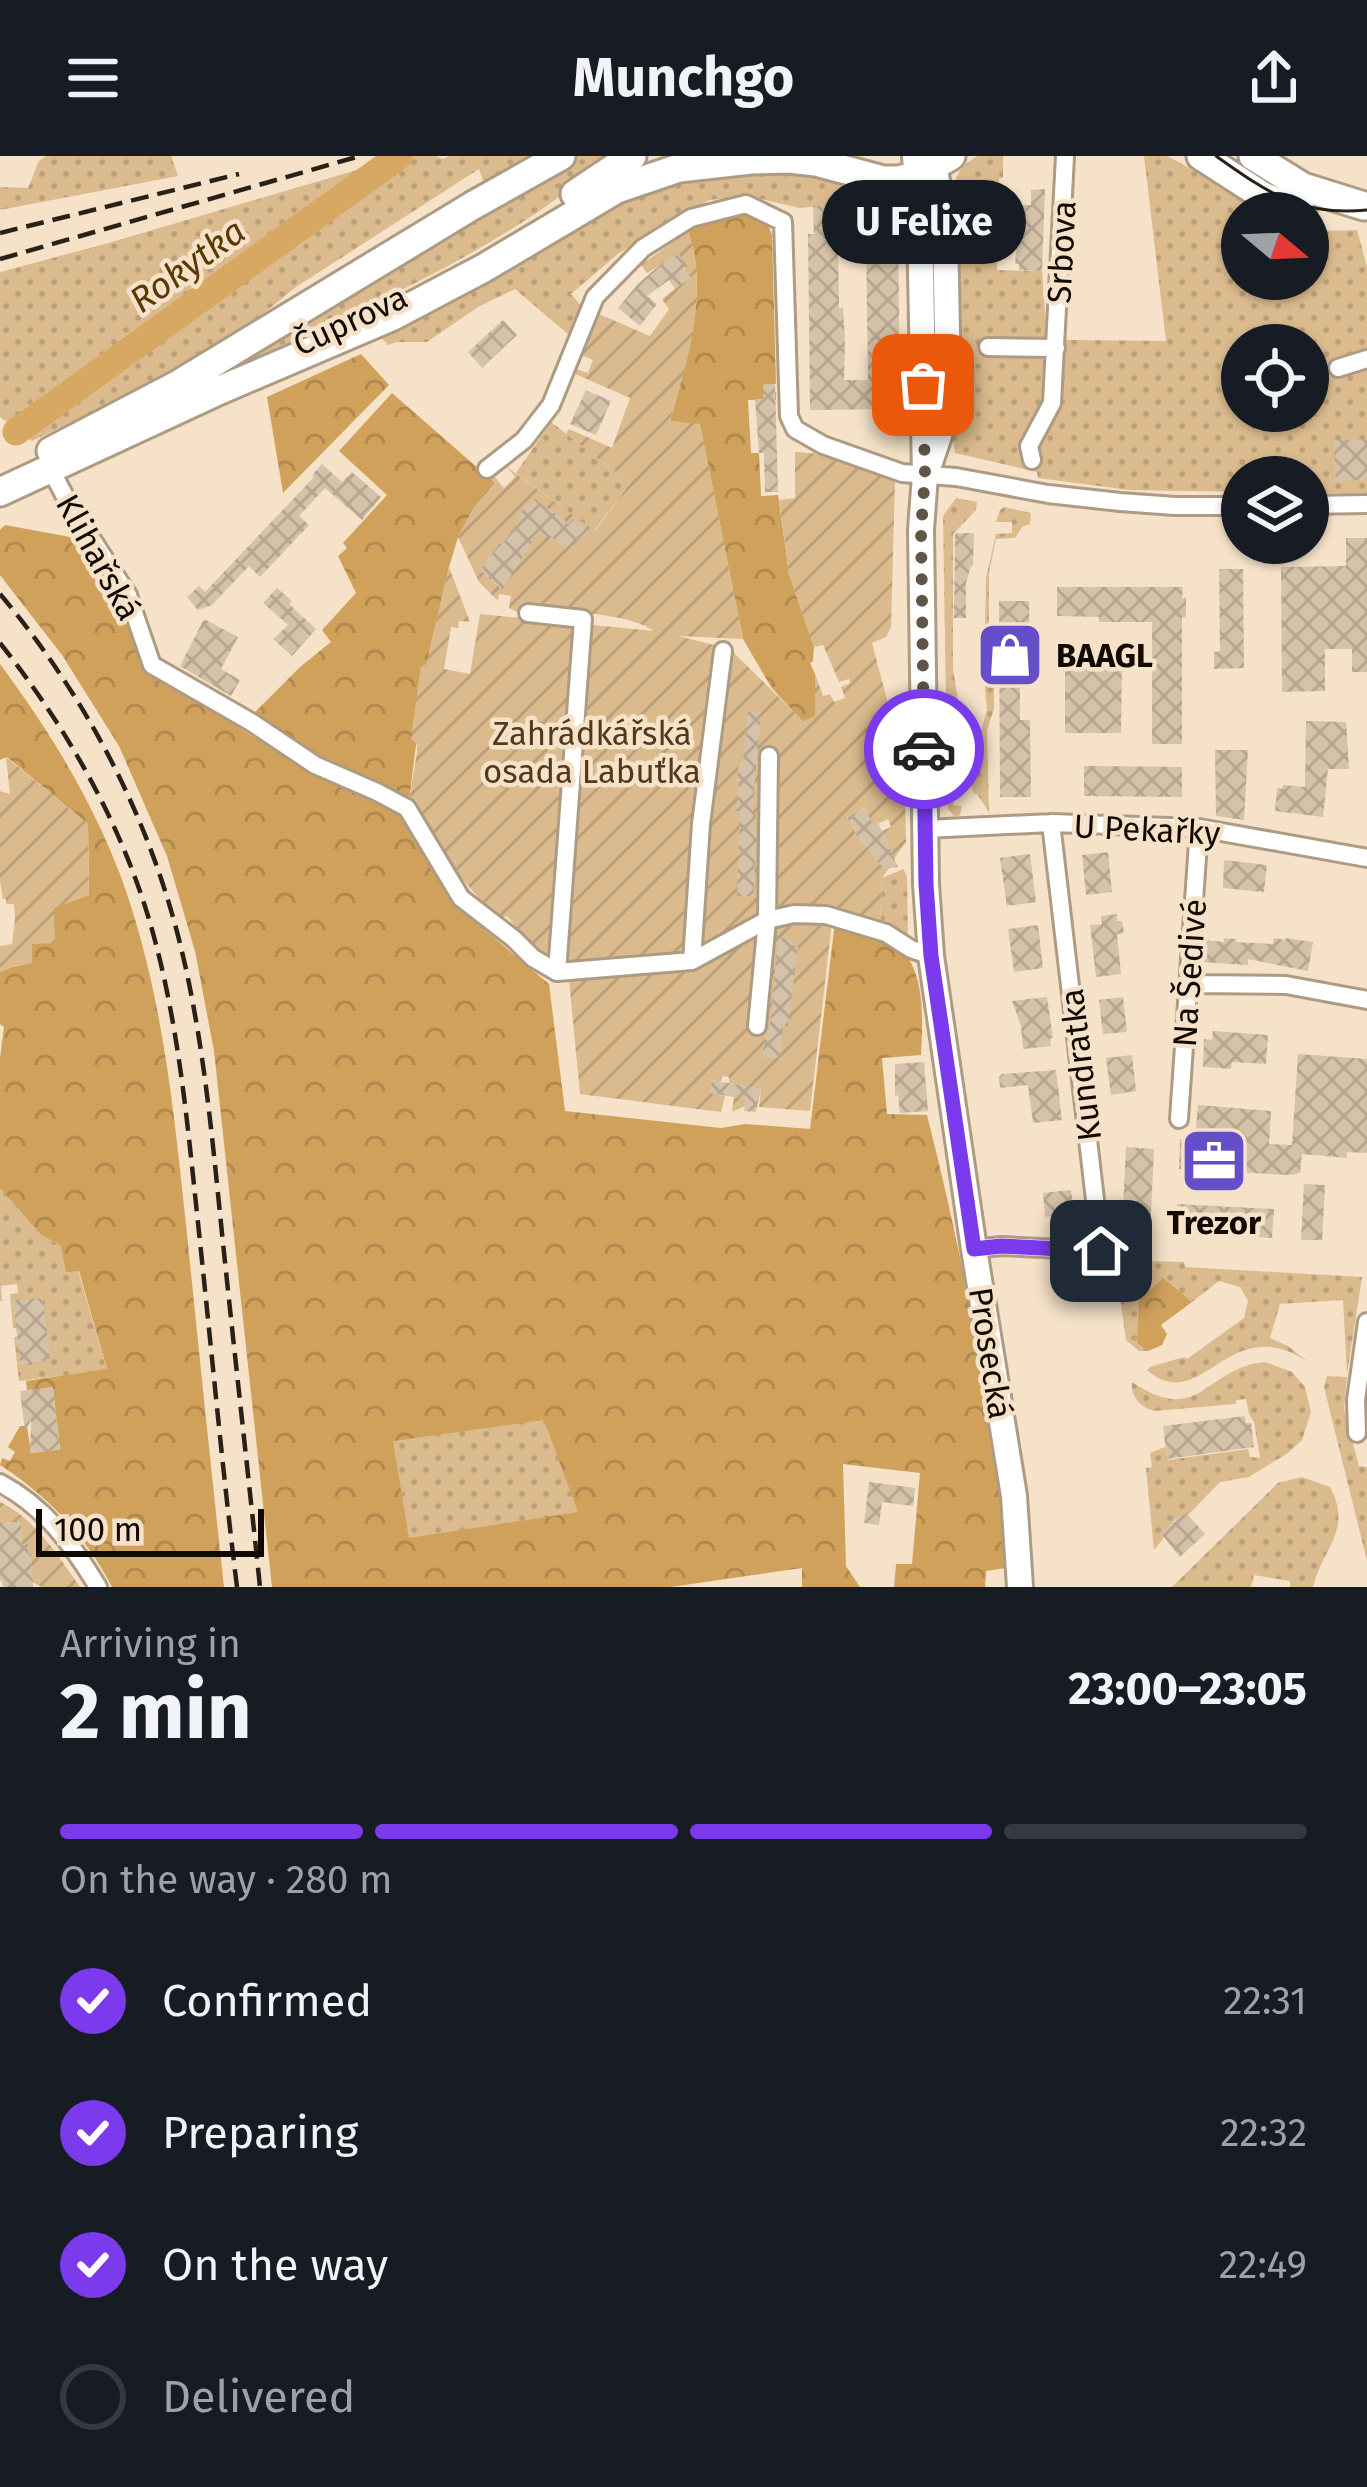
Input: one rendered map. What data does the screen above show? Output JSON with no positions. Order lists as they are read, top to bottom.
{
  "streets": {
    "main road": ["Čuprova", "Prosecká"],
    "street": [
      "Srbova",
      "Klihařská",
      "U Pekařky",
      "Na Šedivé",
      "Kundratka"
    ]
  },
  "crossings": [
    ["Čuprova", "Klihařská"],
    ["Čuprova", "Prosecká"],
    ["U Pekařky", "Na Šedivé"],
    ["U Pekařky", "Kundratka"],
    ["U Pekařky", "Prosecká"],
    ["Kundratka", "Prosecká"]
  ],
  "water": ["Rokytka"],
  "parks": ["Zahrádkářská osada Labuťka"],
  "places": {
    "other": ["U Felixe"],
    "shop": ["BAAGL"],
    "office": ["Trezor"]
  },
  "scale_bar": "100 m",
  "north": "right",
  "page": {
    "header": "Munchgo",
    "bubble": "U Felixe",
    "scale": "100 m",
    "heading": ["2 min", "Arriving in", "23:00–23:05"],
    "bar": "On the way · 280 m",
    "list": [
      ["Confirmed", "22:31"],
      ["Preparing", "22:32"],
      ["On the way", "22:49"],
      "Delivered"
    ]
  }
}
